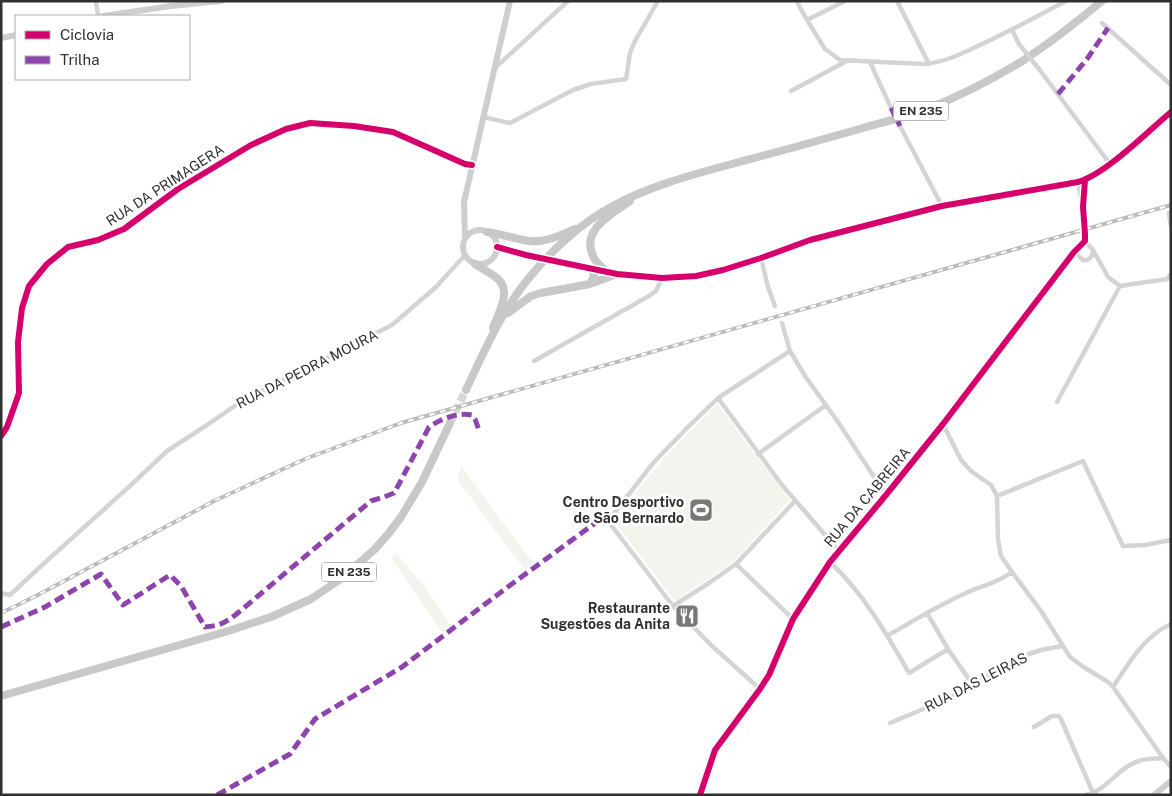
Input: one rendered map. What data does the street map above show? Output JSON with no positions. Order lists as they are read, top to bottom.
{
  "streets": {
    "main road": ["EN 235"],
    "street": [
      "RUA DA PRIMAGERA",
      "RUA DA PEDRA MOURA",
      "RUA DA CABREIRA",
      "RUA DAS LEIRAS"
    ]
  },
  "places": {
    "sports": ["Centro Desportivo de São Bernardo"],
    "restaurant": ["Restaurante Sugestões da Anita"]
  },
  "legend": ["Ciclovia", "Trilha"]
}
